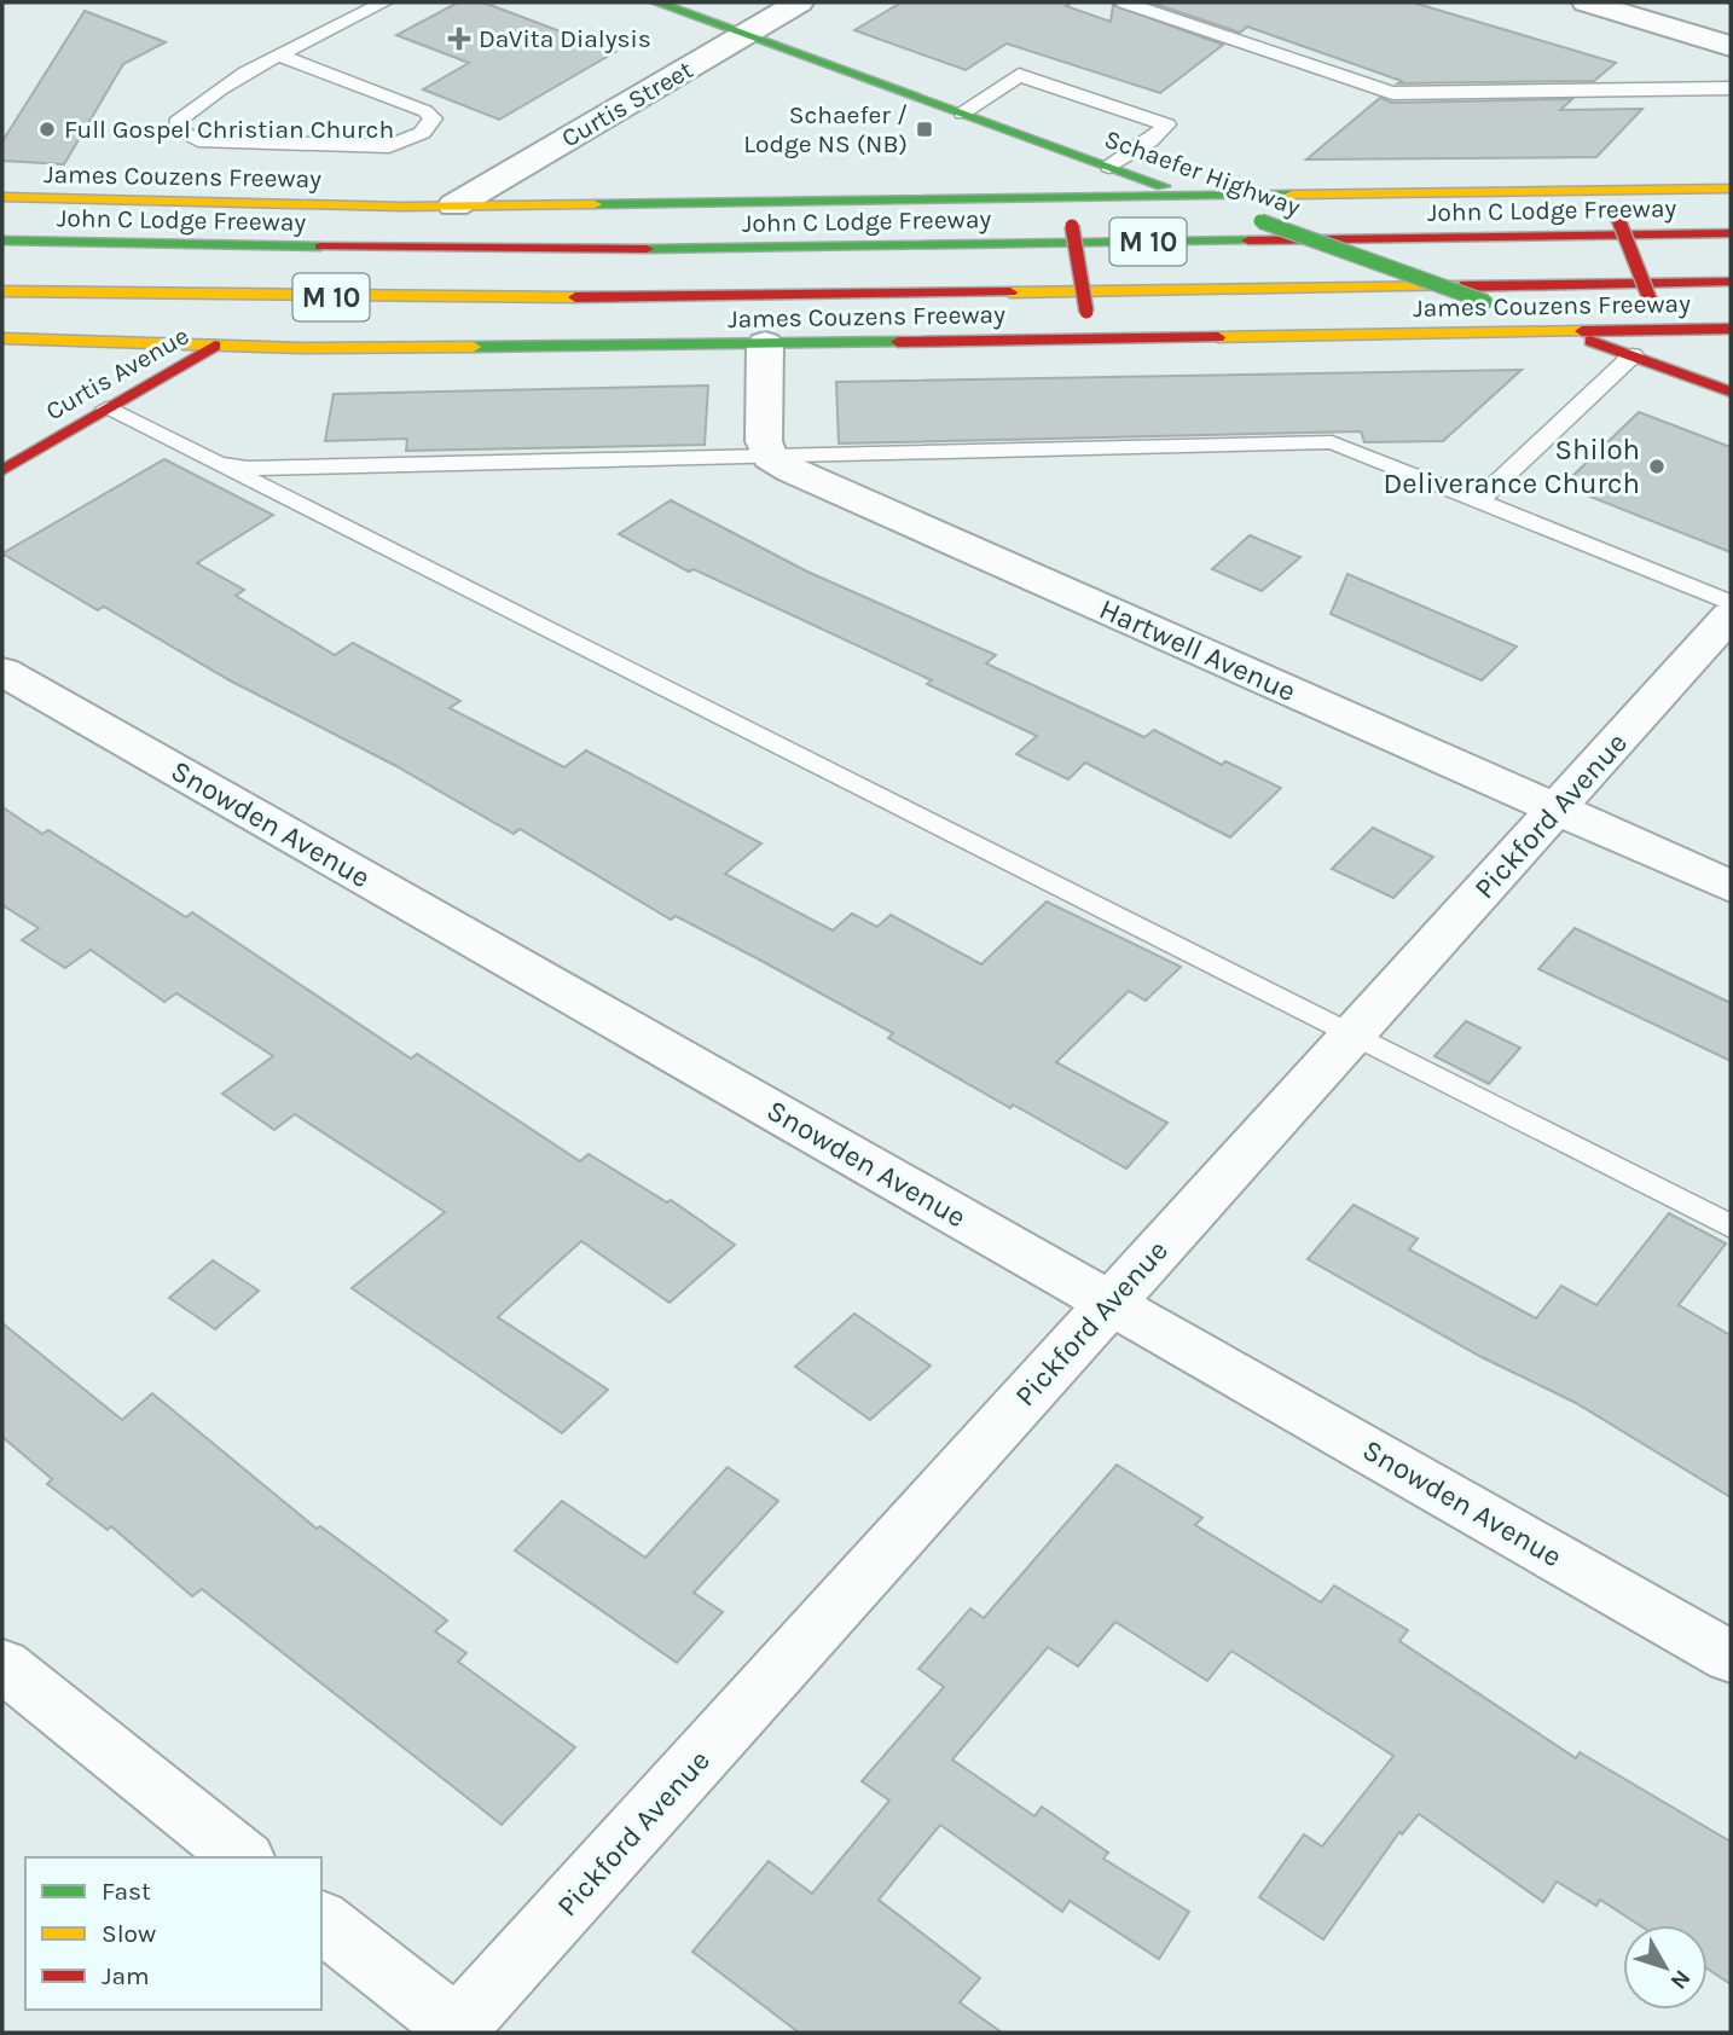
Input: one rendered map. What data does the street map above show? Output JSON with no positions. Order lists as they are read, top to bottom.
{
  "streets": {
    "main road": [
      "Schaefer Highway",
      "James Couzens Freeway",
      "John C Lodge Freeway",
      "M 10",
      "Curtis Avenue"
    ],
    "street": [
      "Curtis Street",
      "Hartwell Avenue",
      "Pickford Avenue",
      "Snowden Avenue"
    ]
  },
  "crossings": [
    ["Curtis Street", "Schaefer Highway"],
    ["Curtis Street", "James Couzens Freeway"],
    ["Schaefer Highway", "James Couzens Freeway"],
    ["James Couzens Freeway", "Curtis Avenue"],
    ["Hartwell Avenue", "Pickford Avenue"],
    ["Pickford Avenue", "Snowden Avenue"]
  ],
  "places": {
    "health": ["DaVita Dialysis"],
    "other": ["Full Gospel Christian Church", "Shiloh Deliverance Church"],
    "transit": ["Schaefer / Lodge NS (NB)"]
  },
  "legend": ["Fast", "Slow", "Jam"],
  "north": "bottom right"
}
